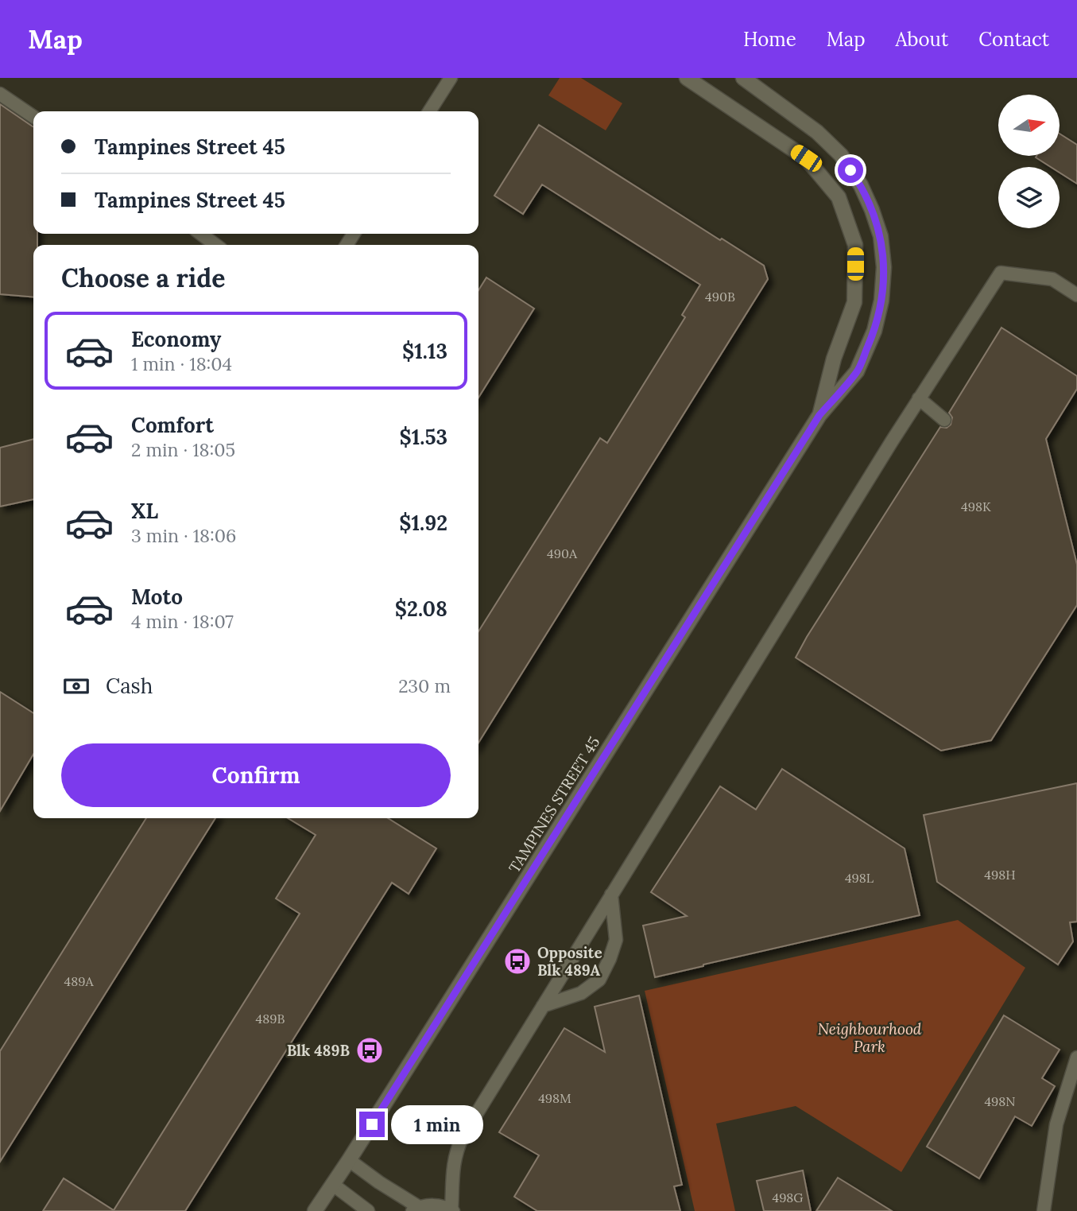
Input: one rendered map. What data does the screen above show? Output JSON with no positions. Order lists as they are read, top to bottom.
{
  "streets": {
    "street": ["TAMPINES STREET 45"]
  },
  "parks": ["Neighbourhood Park"],
  "places": {
    "bus stop": ["Opposite Blk 489A", "Blk 489B"]
  },
  "house_numbers": [
    "490B",
    "498K",
    "490A",
    "498H",
    "498L",
    "489A",
    "489B",
    "498M",
    "498N",
    "498G"
  ],
  "north": "right",
  "page": {
    "header": "Map",
    "nav": [
      "Home",
      "Map",
      "About",
      "Contact"
    ],
    "banner": ["Tampines Street 45", "Tampines Street 45"],
    "heading": "Choose a ride",
    "list": [
      {
        "name": "Economy",
        "note": "1 min · 18:04",
        "value": "$1.13"
      },
      {
        "name": "Comfort",
        "note": "2 min · 18:05",
        "value": "$1.53"
      },
      {
        "name": "XL",
        "note": "3 min · 18:06",
        "value": "$1.92"
      },
      {
        "name": "Moto",
        "note": "4 min · 18:07",
        "value": "$2.08"
      }
    ],
    "pay": ["Cash", "230 m"],
    "buttons": "Confirm",
    "bubble": "1 min"
  }
}
